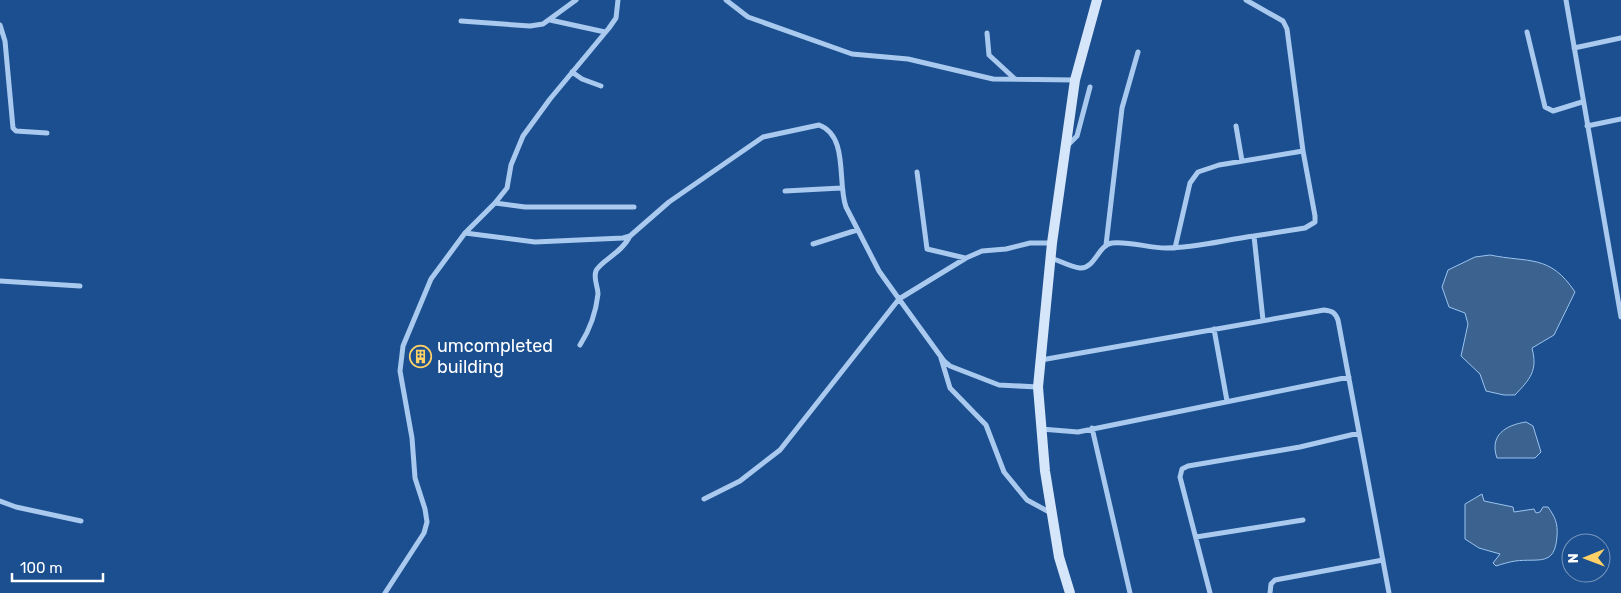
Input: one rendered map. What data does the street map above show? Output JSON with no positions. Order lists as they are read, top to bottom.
{
  "places": {
    "building": ["umcompleted building"]
  },
  "scale_bar": "100 m",
  "north": "left"
}
